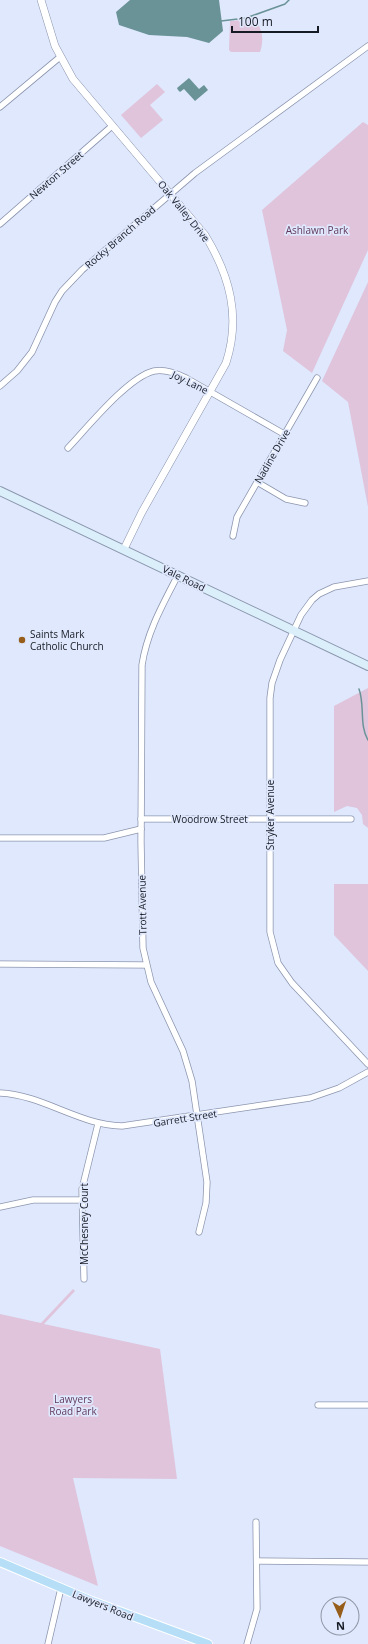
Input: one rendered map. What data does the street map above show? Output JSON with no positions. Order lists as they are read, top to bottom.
{
  "streets": {
    "main road": ["Vale Road", "Lawyers Road"],
    "street": [
      "Newton Street",
      "Oak Valley Drive",
      "Rocky Branch Road",
      "Joy Lane",
      "Nadine Drive",
      "Stryker Avenue",
      "Woodrow Street",
      "Trott Avenue",
      "Garrett Street",
      "McChesney Court"
    ]
  },
  "crossings": [
    ["Newton Street", "Oak Valley Drive"],
    ["Oak Valley Drive", "Rocky Branch Road"],
    ["Oak Valley Drive", "Joy Lane"],
    ["Oak Valley Drive", "Vale Road"],
    ["Joy Lane", "Nadine Drive"],
    ["Vale Road", "Stryker Avenue"],
    ["Vale Road", "Trott Avenue"],
    ["Stryker Avenue", "Woodrow Street"],
    ["Woodrow Street", "Trott Avenue"],
    ["Trott Avenue", "Garrett Street"],
    ["Garrett Street", "McChesney Court"]
  ],
  "parks": ["Ashlawn Park", "Lawyers Road Park"],
  "places": ["Saints Mark Catholic Church"],
  "scale_bar": "100 m",
  "north": "bottom"
}
